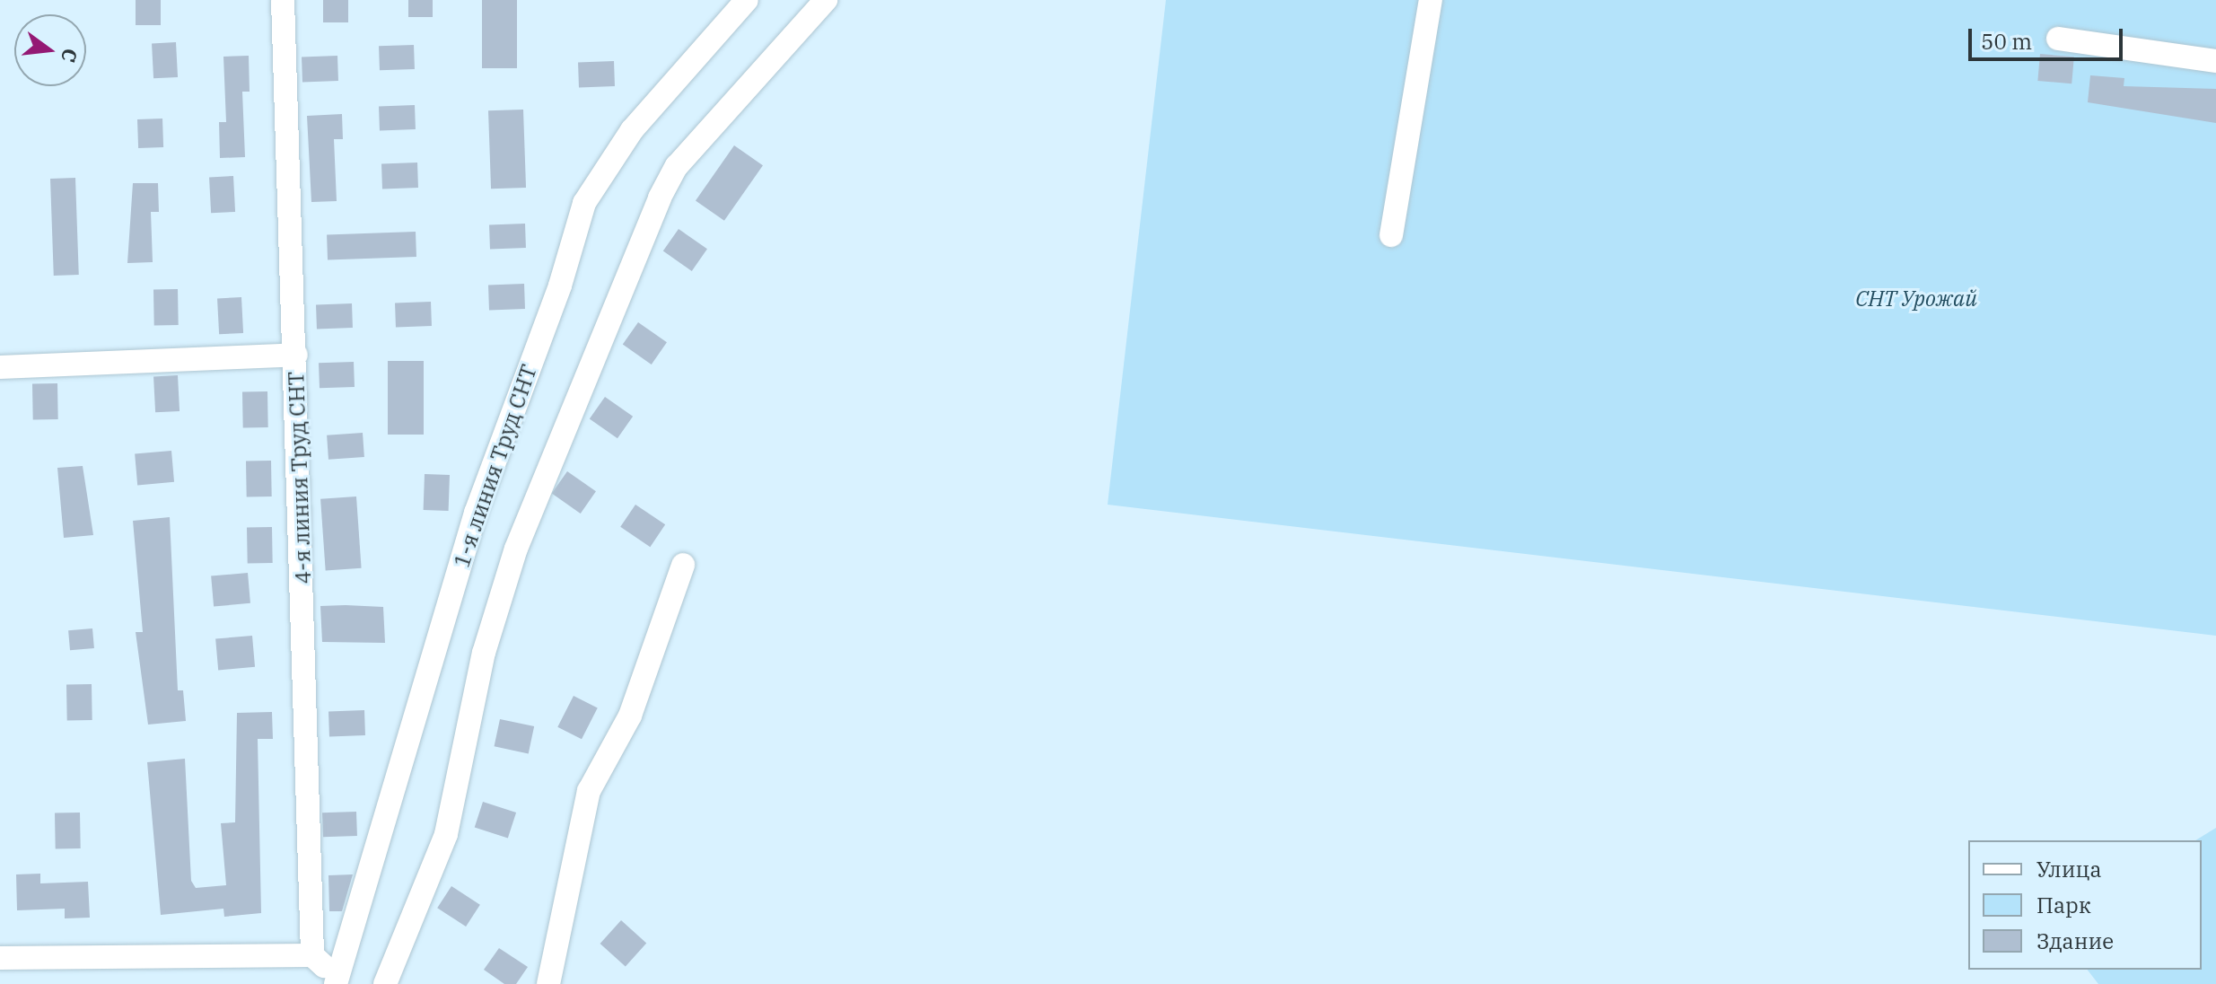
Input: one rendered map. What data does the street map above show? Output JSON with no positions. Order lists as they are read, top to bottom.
{
  "streets": {
    "street": ["1-я линия Труд СНТ", "4-я линия Труд СНТ"]
  },
  "parks": ["СНТ Урожай"],
  "legend": ["Улица", "Парк", "Здание"],
  "scale_bar": "50 m",
  "north": "right"
}
